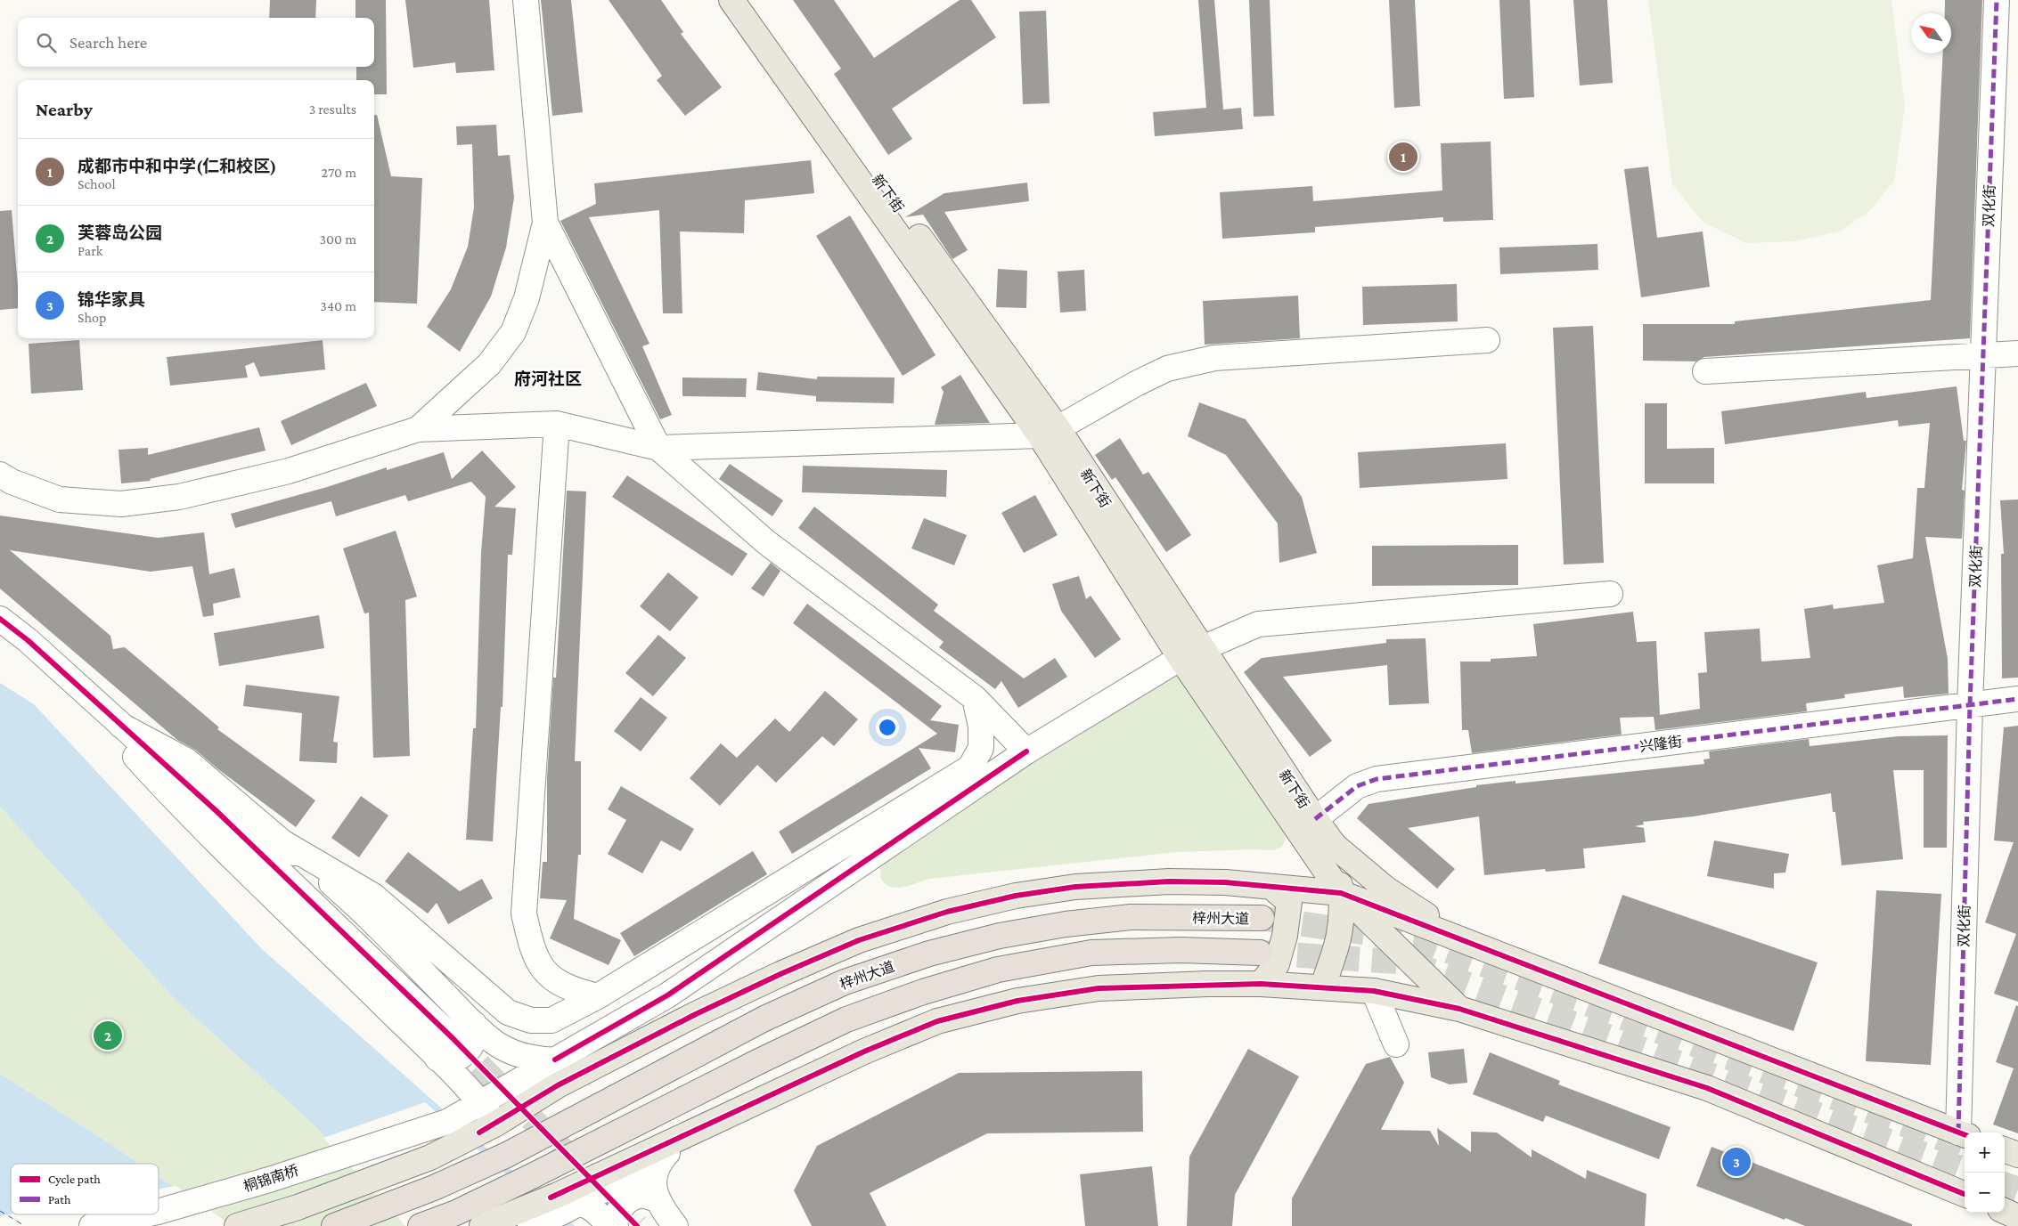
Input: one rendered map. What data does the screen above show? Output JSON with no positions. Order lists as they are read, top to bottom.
{
  "streets": {
    "highway": ["梓州大道"],
    "main road": ["新下街"],
    "street": ["双化街", "兴隆街", "桐锦南桥"]
  },
  "crossings": [
    ["新下街", "兴隆街"],
    ["新下街", "桐锦南桥"],
    ["双化街", "兴隆街"]
  ],
  "districts": ["府河社区"],
  "legend": ["Cycle path", "Path"],
  "north": "top left",
  "page": {
    "search": "Search here",
    "heading": ["Nearby", "3 results"],
    "list": [
      {
        "mark": "1",
        "name": "成都市中和中学(仁和校区)",
        "note": "School",
        "value": "270 m"
      },
      {
        "mark": "2",
        "name": "芙蓉岛公园",
        "note": "Park",
        "value": "300 m"
      },
      {
        "mark": "3",
        "name": "锦华家具",
        "note": "Shop",
        "value": "340 m"
      }
    ],
    "pins": ["1", "2", "3"],
    "map_buttons": ["+", "−"]
  }
}
